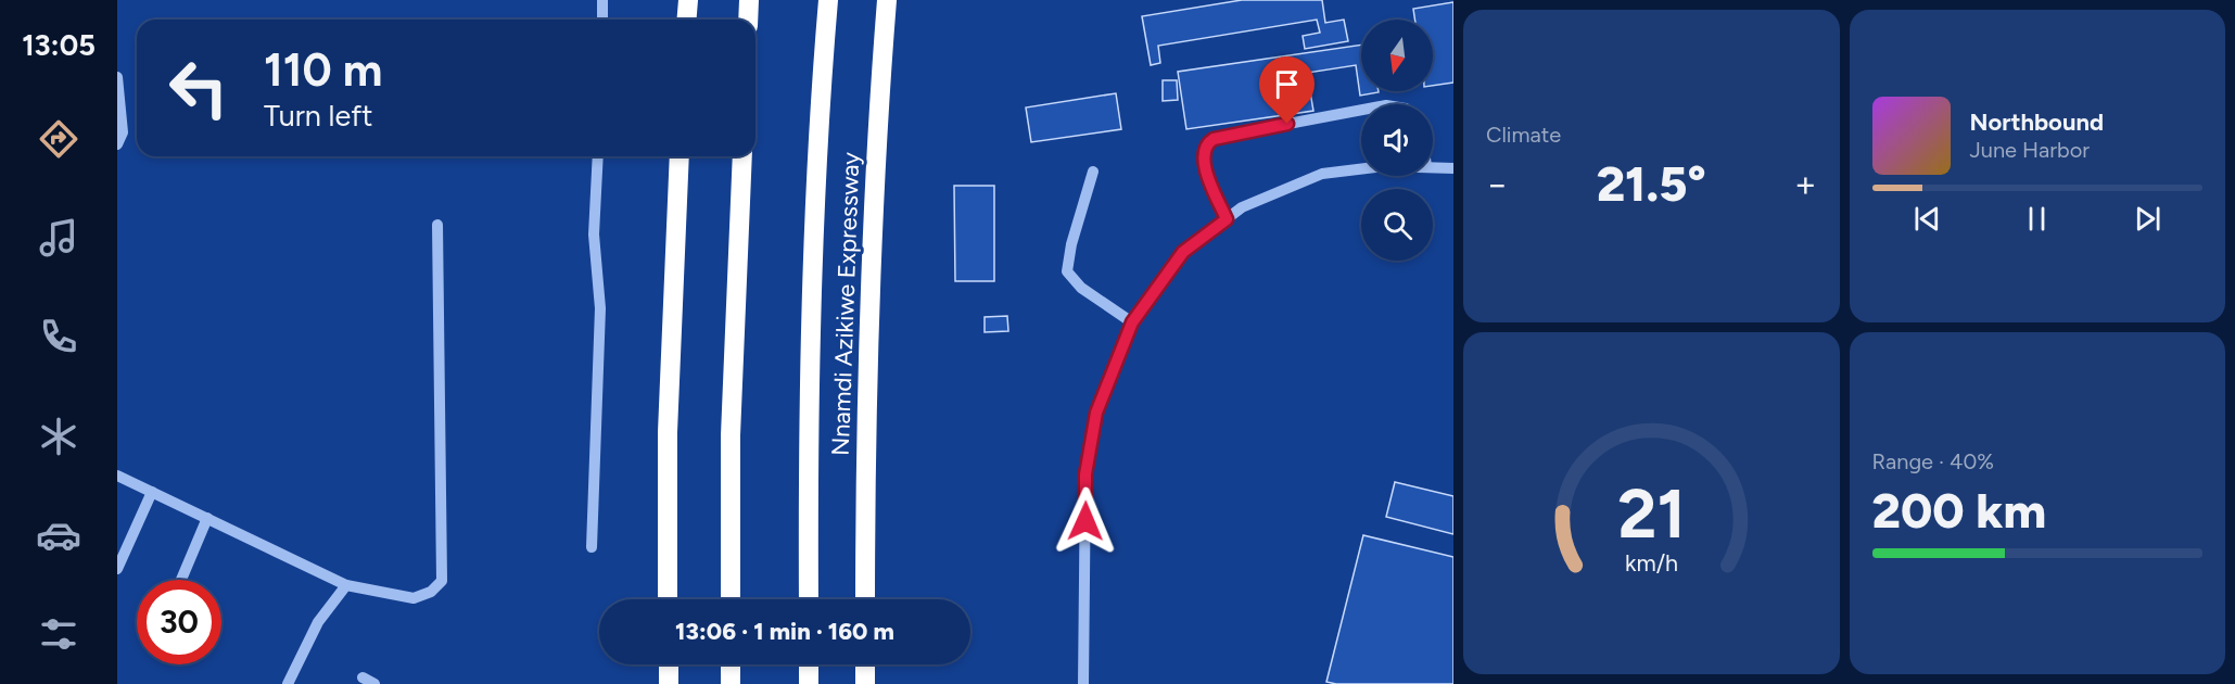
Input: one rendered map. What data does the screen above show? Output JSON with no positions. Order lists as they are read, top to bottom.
{
  "streets": {
    "highway": ["Nnamdi Azikiwe Expressway"]
  },
  "north": "bottom",
  "page": {
    "tabs": "13:05",
    "tile": [
      "Climate",
      ["Range · 40%", "200 km"]
    ],
    "turn": ["110 m", "Turn left"],
    "song": ["Northbound", "June Harbor"],
    "heat": ["−", "21.5°", "+"],
    "limit": "30",
    "trip": "13:06 · 1 min · 160 m",
    "gauge": ["21", "km/h"]
  }
}
